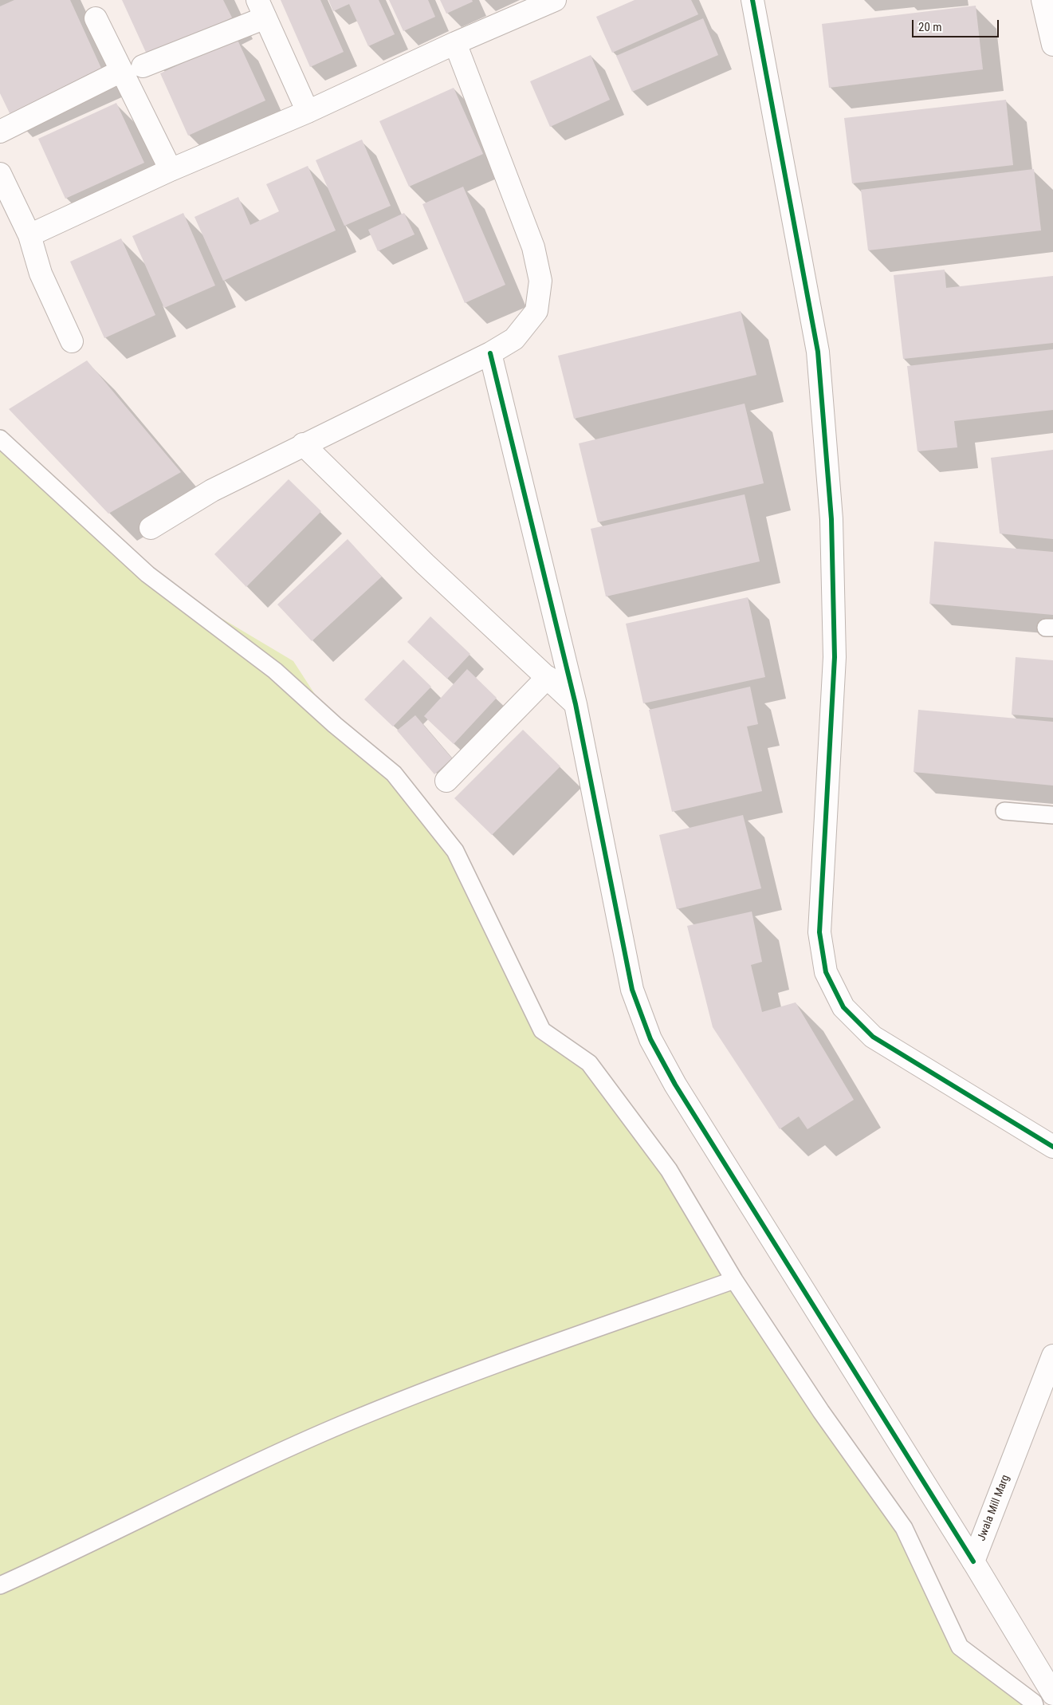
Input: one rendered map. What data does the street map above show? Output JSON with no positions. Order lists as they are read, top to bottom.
{
  "streets": {
    "street": ["Jwala Mill Marg"]
  },
  "scale_bar": "20 m"
}
